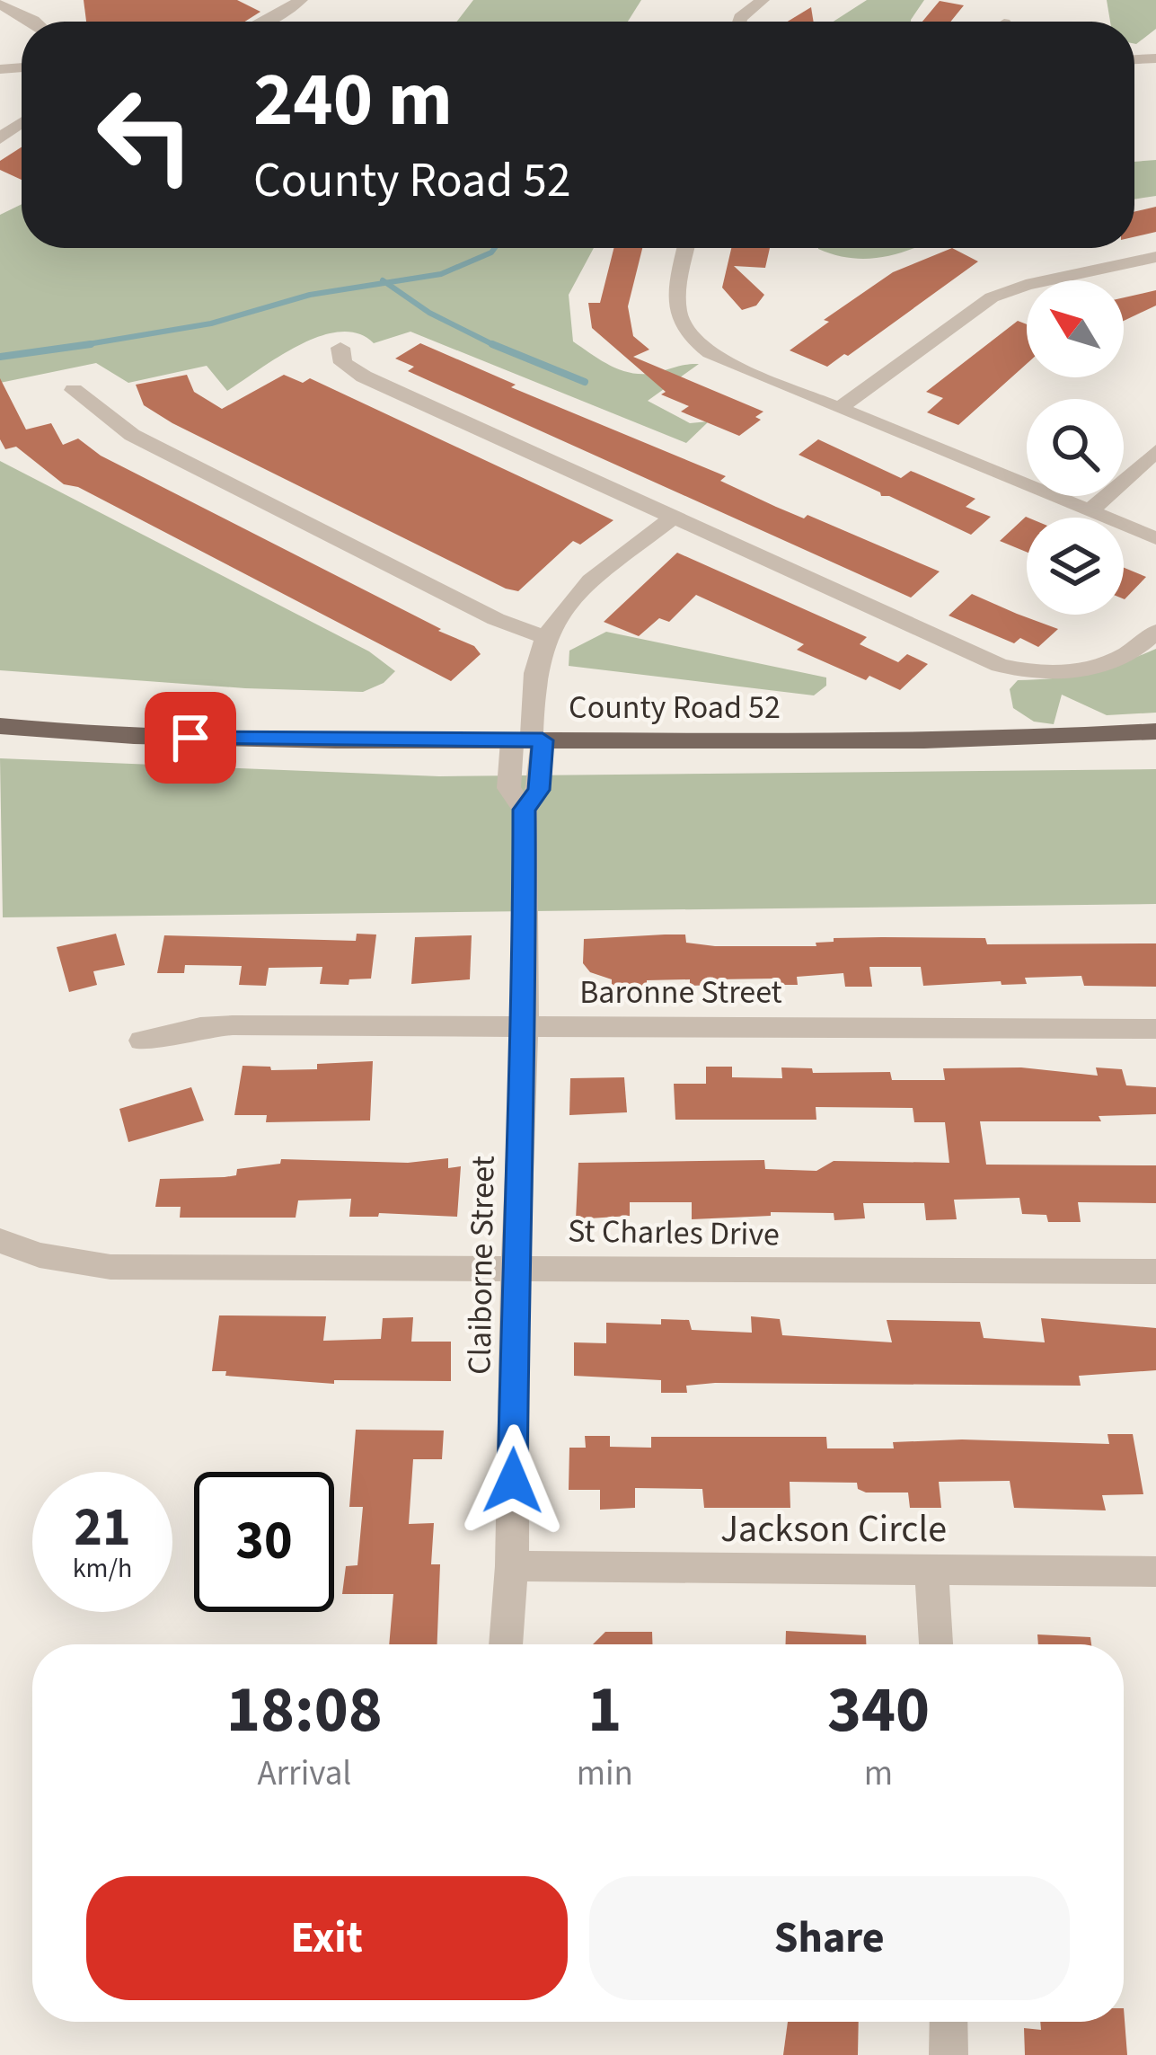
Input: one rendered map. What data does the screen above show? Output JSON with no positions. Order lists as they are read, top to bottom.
{
  "streets": {
    "main road": ["County Road 52"],
    "street": [
      "Baronne Street",
      "St Charles Drive",
      "Claiborne Street",
      "Jackson Circle"
    ]
  },
  "crossings": [
    ["County Road 52", "Claiborne Street"],
    ["Baronne Street", "Claiborne Street"],
    ["St Charles Drive", "Claiborne Street"],
    ["Claiborne Street", "Jackson Circle"]
  ],
  "north": "top left",
  "page": {
    "turn": ["240 m", "County Road 52"],
    "speed": "21 km/h",
    "limit": "30",
    "eta": [
      "18:08",
      "Arrival",
      "1",
      "min",
      "340",
      "m"
    ],
    "buttons": ["Exit", "Share"]
  }
}
